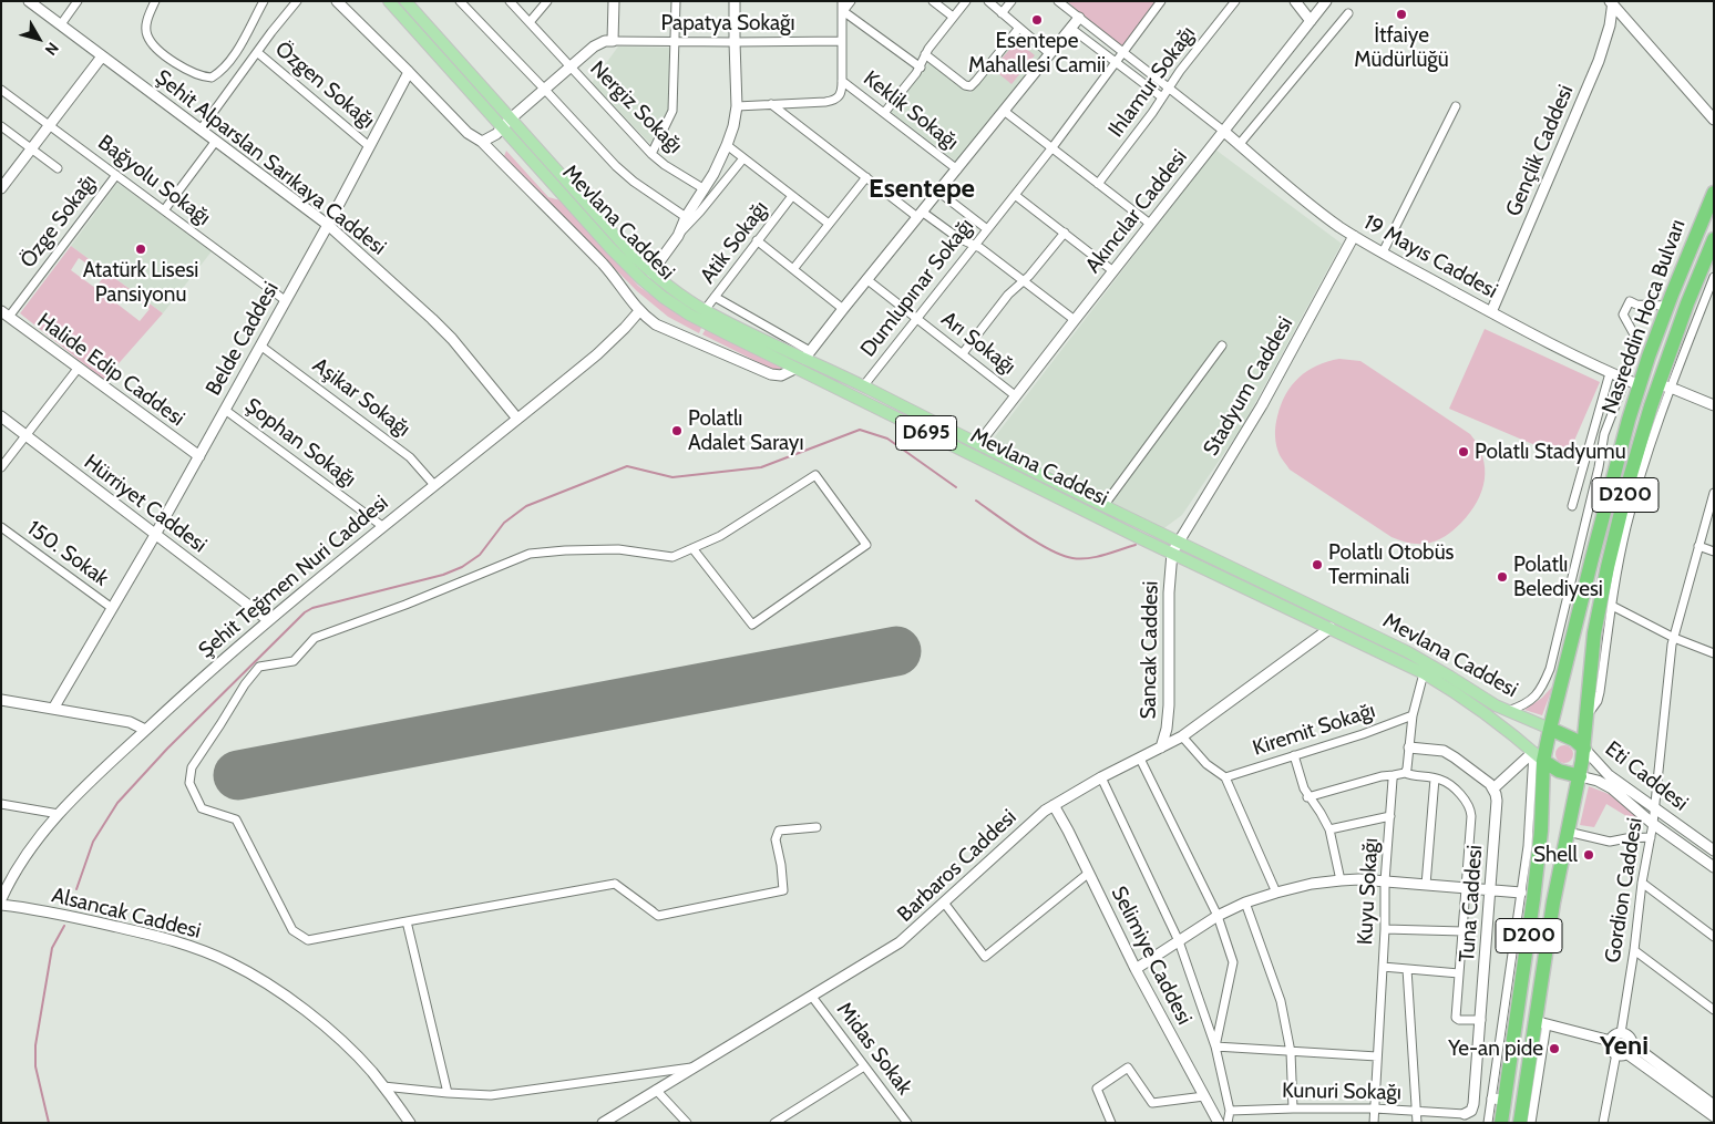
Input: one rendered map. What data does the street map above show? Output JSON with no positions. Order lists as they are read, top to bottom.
{
  "streets": {
    "highway": ["Nasreddin Hoca Bulvarı", "D200"],
    "main road": ["Mevlana Caddesi", "D695"],
    "street": [
      "Papatya Sokağı",
      "Ihlamur Sokağı",
      "Özgen Sokağı",
      "Nergiz Sokağı",
      "Keklik Sokağı",
      "Gençlik Caddesi",
      "Şehit Alparslan Sarıkaya Caddesi",
      "Bağyolu Sokağı",
      "Akıncılar Caddesi",
      "Özge Sokağı",
      "Atik Sokağı",
      "19 Mayıs Caddesi",
      "Dumlupınar Sokağı",
      "Belde Caddesi",
      "Arı Sokağı",
      "Halide Edip Caddesi",
      "Stadyum Caddesi",
      "Aşikar Sokağı",
      "Şophan Sokağı",
      "Hürriyet Caddesi",
      "150. Sokak",
      "Şehit Teğmen Nuri Caddesi",
      "Sancak Caddesi",
      "Kiremit Sokağı",
      "Eti Caddesi",
      "Barbaros Caddesi",
      "Gordion Caddesi",
      "Kuyu Sokağı",
      "Tuna Caddesi",
      "Alsancak Caddesi",
      "Selimiye Caddesi",
      "Midas Sokak",
      "Kunuri Sokağı"
    ]
  },
  "crossings": [
    ["Özgen Sokağı", "Belde Caddesi"],
    ["Gençlik Caddesi", "19 Mayıs Caddesi"],
    ["Şehit Alparslan Sarıkaya Caddesi", "Belde Caddesi"],
    ["Şehit Alparslan Sarıkaya Caddesi", "Şehit Teğmen Nuri Caddesi"],
    ["Bağyolu Sokağı", "Özge Sokağı"],
    ["Bağyolu Sokağı", "Belde Caddesi"],
    ["Akıncılar Caddesi", "Mevlana Caddesi"],
    ["Akıncılar Caddesi", "19 Mayıs Caddesi"],
    ["Akıncılar Caddesi", "Arı Sokağı"],
    ["Özge Sokağı", "Halide Edip Caddesi"],
    ["Mevlana Caddesi", "Atik Sokağı"],
    ["Mevlana Caddesi", "Dumlupınar Sokağı"],
    ["Mevlana Caddesi", "Nasreddin Hoca Bulvarı"],
    ["Mevlana Caddesi", "Stadyum Caddesi"],
    ["Mevlana Caddesi", "D200"],
    ["Mevlana Caddesi", "Sancak Caddesi"],
    ["Mevlana Caddesi", "Barbaros Caddesi"],
    ["19 Mayıs Caddesi", "Nasreddin Hoca Bulvarı"],
    ["19 Mayıs Caddesi", "Stadyum Caddesi"],
    ["Dumlupınar Sokağı", "Arı Sokağı"],
    ["Nasreddin Hoca Bulvarı", "D200"],
    ["Nasreddin Hoca Bulvarı", "Eti Caddesi"],
    ["Belde Caddesi", "Halide Edip Caddesi"],
    ["Belde Caddesi", "Aşikar Sokağı"],
    ["Belde Caddesi", "Şophan Sokağı"],
    ["Belde Caddesi", "Hürriyet Caddesi"],
    ["Belde Caddesi", "150. Sokak"],
    ["Stadyum Caddesi", "Sancak Caddesi"],
    ["Aşikar Sokağı", "Şehit Teğmen Nuri Caddesi"],
    ["Şophan Sokağı", "Şehit Teğmen Nuri Caddesi"],
    ["D200", "Eti Caddesi"],
    ["Hürriyet Caddesi", "Şehit Teğmen Nuri Caddesi"],
    ["Sancak Caddesi", "Barbaros Caddesi"],
    ["Eti Caddesi", "Gordion Caddesi"],
    ["Barbaros Caddesi", "Selimiye Caddesi"],
    ["Barbaros Caddesi", "Midas Sokak"],
    ["Kuyu Sokağı", "Kunuri Sokağı"],
    ["Tuna Caddesi", "Kunuri Sokağı"]
  ],
  "districts": ["Esentepe", "Yeni"],
  "places": [
    "İtfaiye Müdürlüğü",
    "Esentepe Mahallesi Camii",
    "Atatürk Lisesi Pansiyonu",
    "Polatlı Adalet Sarayı",
    "Polatlı Stadyumu",
    "Polatlı Otobüs Terminali",
    "Polatlı Belediyesi",
    "Shell",
    "Ye-an pide"
  ],
  "north": "bottom right"
}
